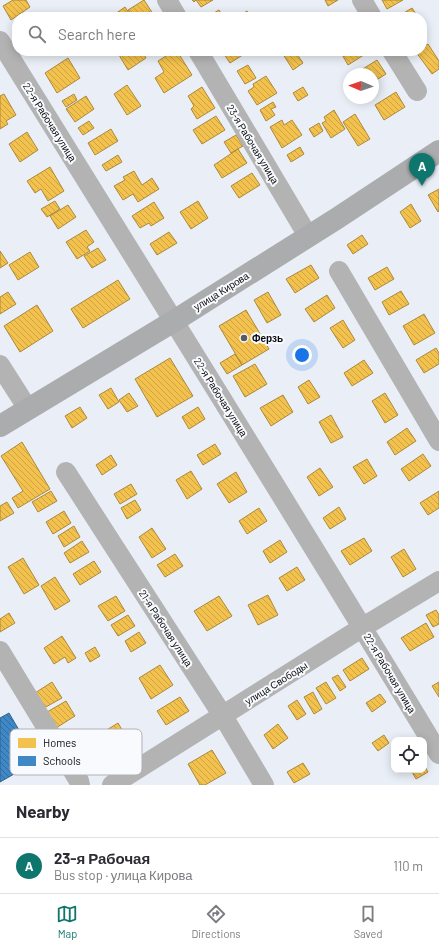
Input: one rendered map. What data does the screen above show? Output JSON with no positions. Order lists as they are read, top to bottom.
{
  "streets": {
    "main road": ["улица Кирова"],
    "street": [
      "22-я Рабочая улица",
      "23-я Рабочая улица",
      "21-я Рабочая улица",
      "улица Свободы"
    ]
  },
  "crossings": [
    ["22-я Рабочая улица", "улица Кирова"],
    ["22-я Рабочая улица", "улица Свободы"],
    ["23-я Рабочая улица", "улица Кирова"],
    ["21-я Рабочая улица", "улица Свободы"]
  ],
  "places": ["Ферзь"],
  "legend": ["Homes", "Schools"],
  "north": "left",
  "page": {
    "search": "Search here",
    "pins": "A",
    "heading": "Nearby",
    "list": [
      {
        "mark": "A",
        "name": "23-я Рабочая",
        "note": "Bus stop · улица Кирова",
        "value": "110 m"
      }
    ],
    "nav": ["Map", "Directions", "Saved"]
  }
}
